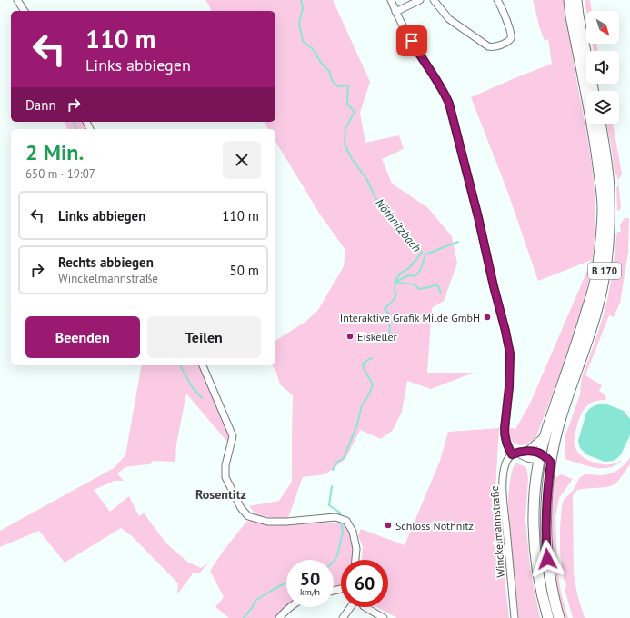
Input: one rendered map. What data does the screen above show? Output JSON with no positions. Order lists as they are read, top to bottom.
{
  "streets": {
    "main road": ["B 170"],
    "street": ["Winckelmannstraße"]
  },
  "districts": ["Rosentitz"],
  "water": ["Nöthnitzbach"],
  "places": ["Interaktive Grafik Milde GmbH", "Eiskeller", "Schloss Nöthnitz"],
  "north": "bottom right",
  "page": {
    "turn": ["110 m", "Links abbiegen"],
    "then": "Dann",
    "heading": ["2 Min.", "650 m · 19:07"],
    "list": [
      {
        "name": "Links abbiegen",
        "value": "110 m"
      },
      {
        "name": "Rechts abbiegen",
        "note": "Winckelmannstraße",
        "value": "50 m"
      }
    ],
    "buttons": ["Beenden", "Teilen"],
    "speed": "50 km/h",
    "limit": "60"
  }
}
